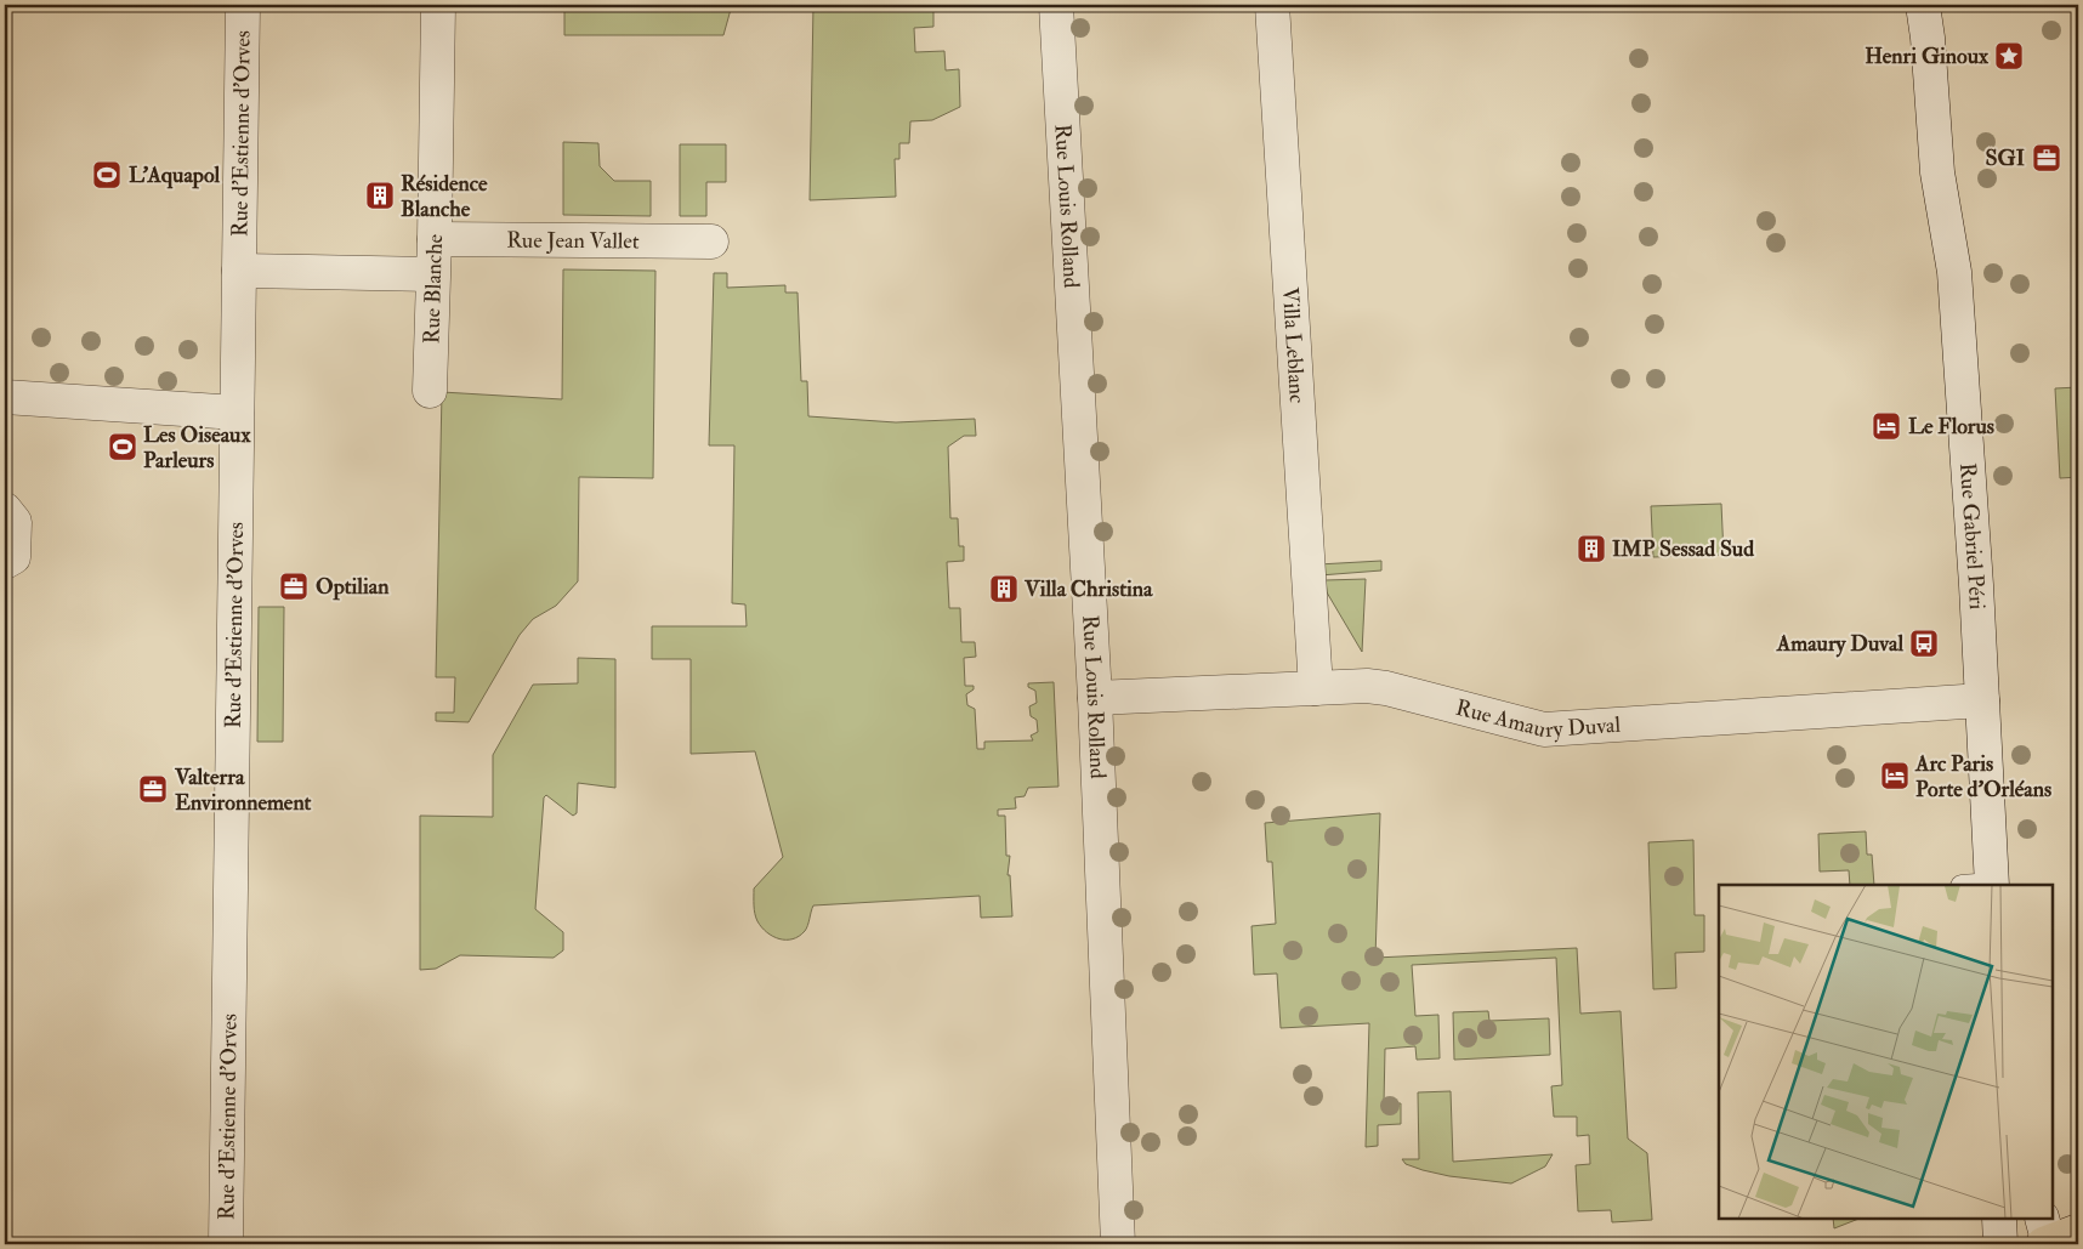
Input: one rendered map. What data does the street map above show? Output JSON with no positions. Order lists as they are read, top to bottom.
{
  "streets": {
    "street": [
      "Rue d'Estienne d'Orves",
      "Rue Louis Rolland",
      "Rue Jean Vallet",
      "Rue Blanche",
      "Villa Leblanc",
      "Rue Gabriel Péri",
      "Rue Amaury Duval"
    ]
  },
  "crossings": [
    ["Rue Louis Rolland", "Rue Amaury Duval"],
    ["Rue Jean Vallet", "Rue Blanche"],
    ["Villa Leblanc", "Rue Amaury Duval"],
    ["Rue Gabriel Péri", "Rue Amaury Duval"]
  ],
  "places": {
    "place": ["Henri Ginoux"],
    "office": ["SGI", "Optilian", "Valterra Environnement"],
    "sports": ["L'Aquapol", "Les Oiseaux Parleurs"],
    "building": ["Résidence Blanche", "IMP Sessad Sud", "Villa Christina"],
    "hotel": ["Le Florus", "Arc Paris Porte d'Orléans"],
    "bus stop": ["Amaury Duval"]
  }
}
